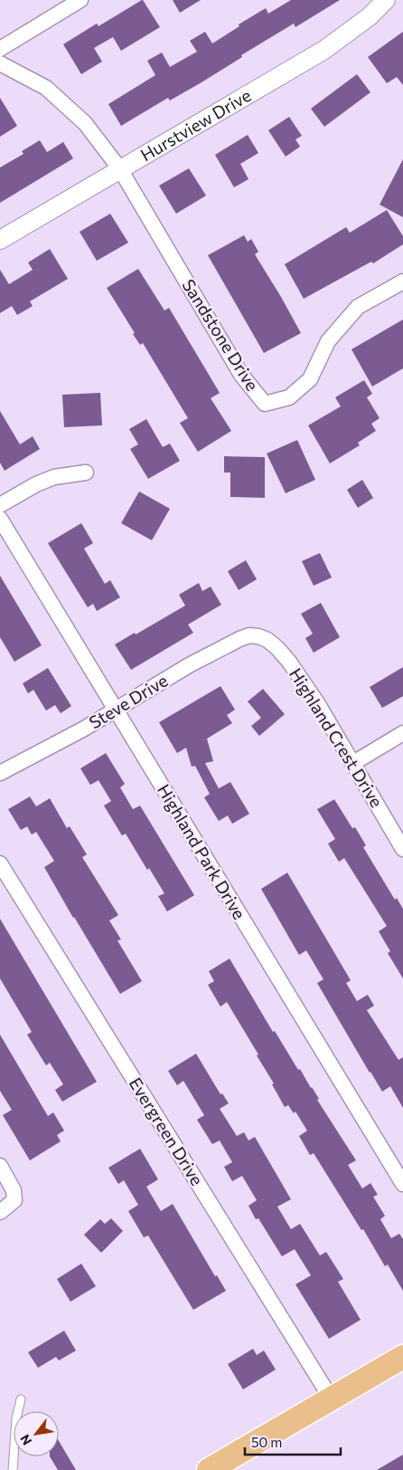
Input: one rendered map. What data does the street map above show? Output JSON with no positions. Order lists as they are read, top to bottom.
{
  "streets": {
    "street": [
      "Hurstview Drive",
      "Sandstone Drive",
      "Steve Drive",
      "Highland Crest Drive",
      "Highland Park Drive",
      "Evergreen Drive"
    ]
  },
  "crossings": [
    ["Hurstview Drive", "Sandstone Drive"],
    ["Steve Drive", "Highland Crest Drive"],
    ["Steve Drive", "Highland Park Drive"]
  ],
  "scale_bar": "50 m",
  "north": "bottom left"
}
